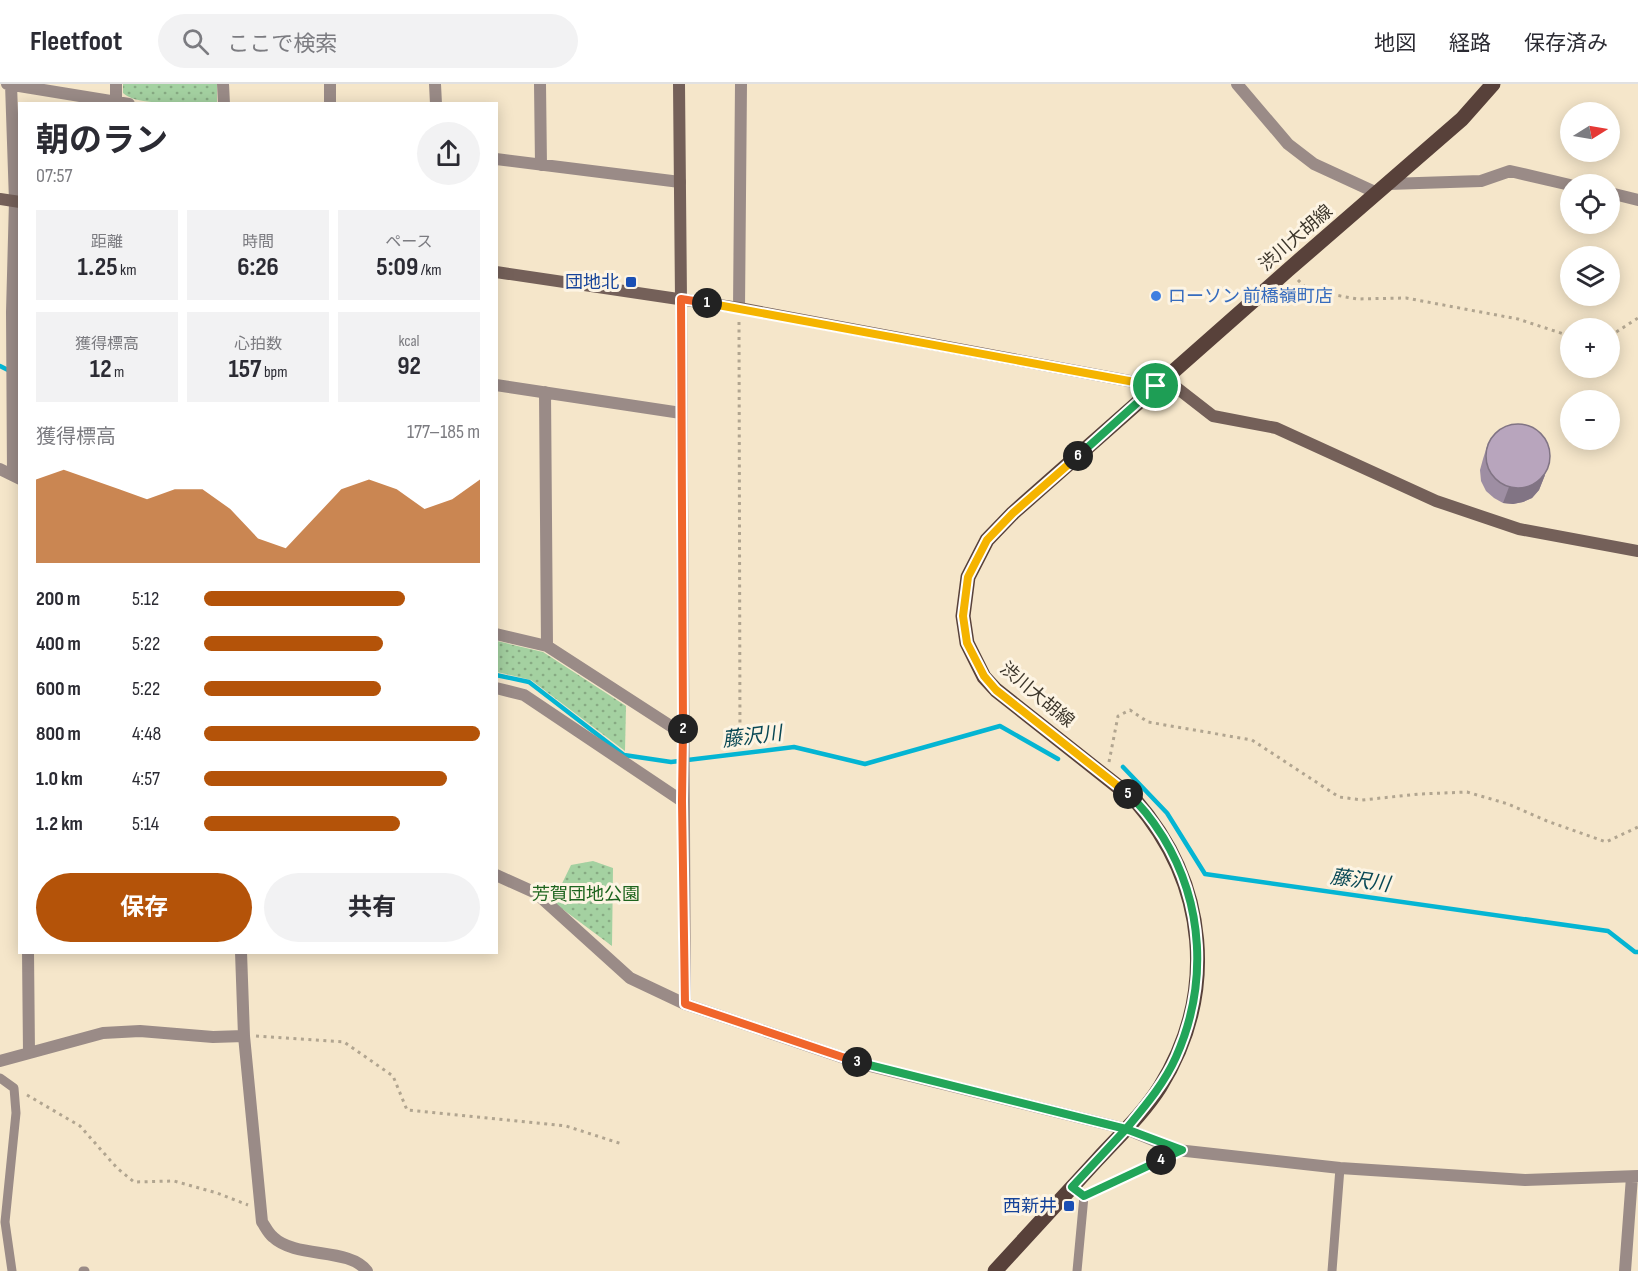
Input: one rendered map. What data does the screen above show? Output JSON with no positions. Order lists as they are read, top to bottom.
{
  "streets": {
    "main road": ["渋川大胡線"]
  },
  "water": ["藤沢川"],
  "parks": ["芳賀団地公園"],
  "places": {
    "transit": ["団地北", "西新井"],
    "other": ["ローソン 前橋嶺町店"]
  },
  "north": "right",
  "page": {
    "header": "Fleetfoot",
    "search": "ここで検索",
    "nav": ["地図", "経路", "保存済み"],
    "map_buttons": ["+", "−"],
    "heading": ["朝のラン", "07:57"],
    "stats": [
      ["距離", "1.25 km"],
      ["時間", "6:26"],
      ["ペース", "5:09 /km"],
      ["獲得標高", "12 m"],
      ["心拍数", "157 bpm"],
      ["kcal", "92"]
    ],
    "pins": [
      "1",
      "6",
      "2",
      "5",
      "3",
      "4"
    ],
    "chart": ["獲得標高", "177–185 m"],
    "list": [
      {
        "name": "200 m",
        "note": "5:12"
      },
      {
        "name": "400 m",
        "note": "5:22"
      },
      {
        "name": "600 m",
        "note": "5:22"
      },
      {
        "name": "800 m",
        "note": "4:48"
      },
      {
        "name": "1.0 km",
        "note": "4:57"
      },
      {
        "name": "1.2 km",
        "note": "5:14"
      }
    ],
    "buttons": ["保存", "共有"]
  }
}
